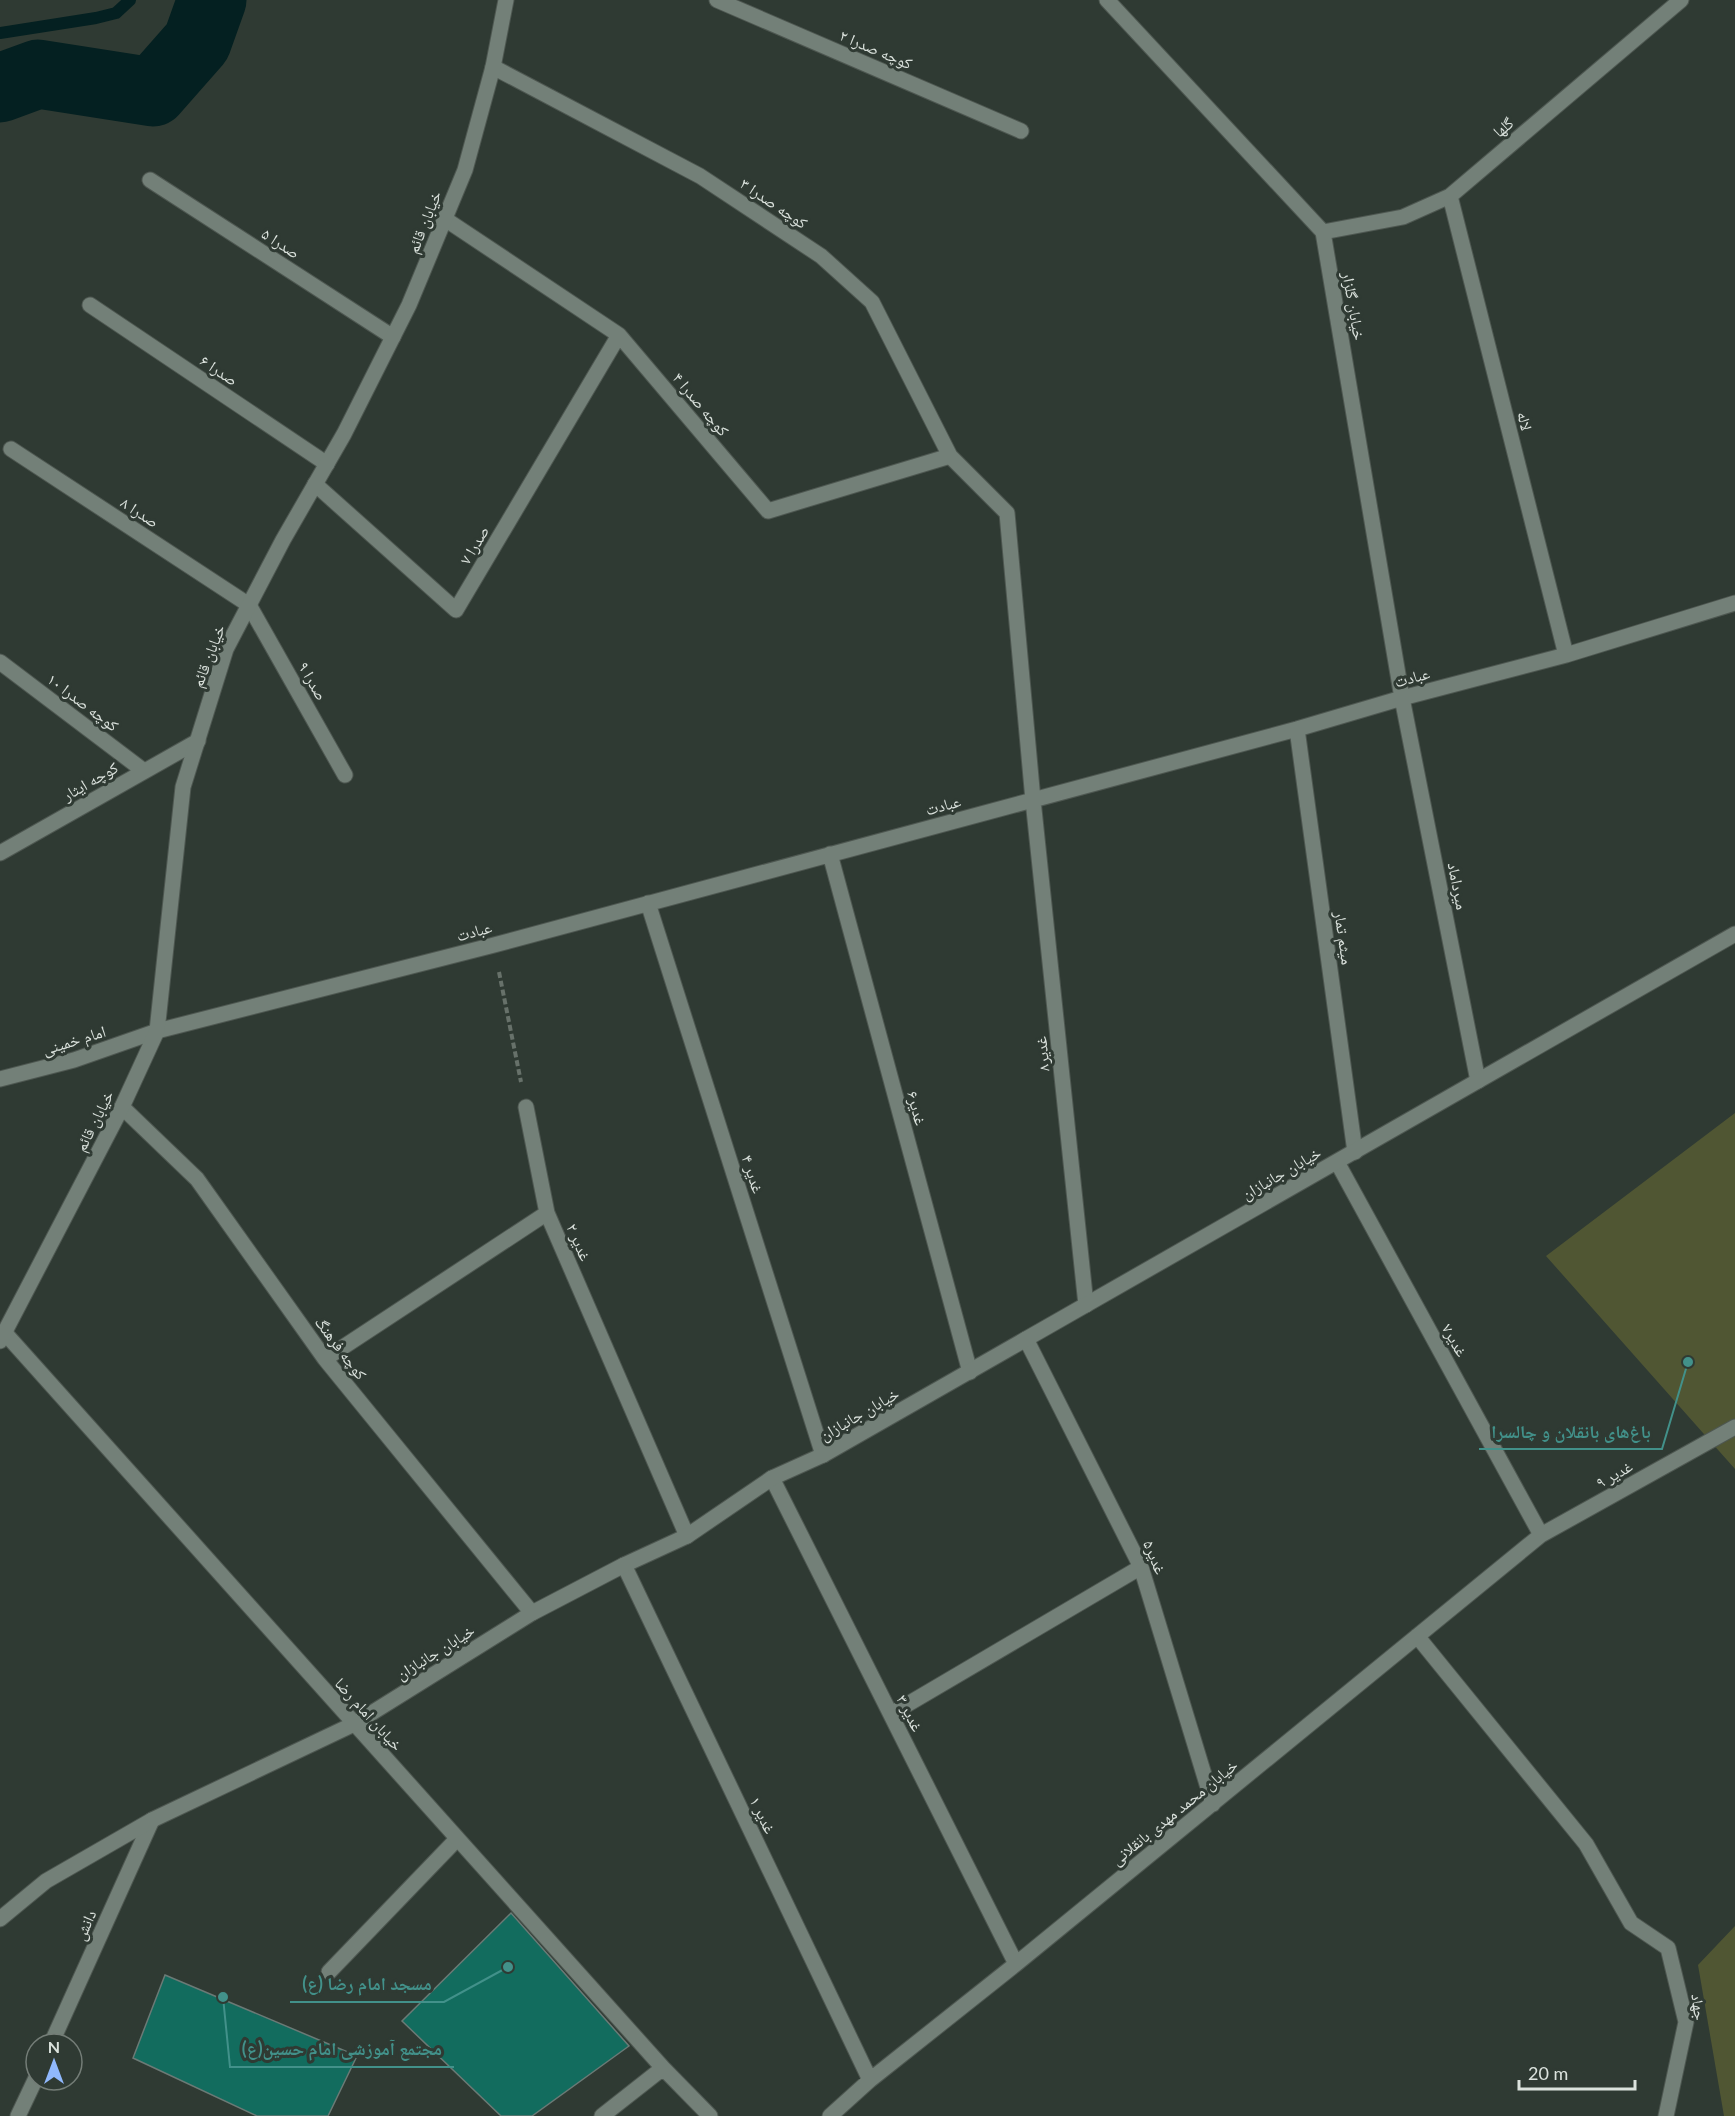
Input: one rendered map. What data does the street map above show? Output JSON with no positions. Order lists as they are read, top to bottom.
{
  "streets": {
    "street": [
      "کوچه صدرا ۲",
      "گلها",
      "کوچه صدرا ۳",
      "خیابان قائم",
      "صدرا ۵",
      "خیابان گلزار",
      "صدرا ۶",
      "کوچه صدرا ۴",
      "لاله",
      "صدرا ۸",
      "صدرا ۷",
      "عبادت",
      "صدرا ۹",
      "کوچه صدرا ۱۰",
      "کوچه ایثار",
      "میرداماد",
      "میثم تمار",
      "امام خمینی",
      "غدیر۸",
      "غدیر۶",
      "خیابان جانبازان",
      "غدیر ۴",
      "غدیر ۲",
      "غدیر۷",
      "کوچه فرهنگ",
      "غدیر ۹",
      "غدیر۵",
      "غدیر ۳",
      "خیابان امام رضا",
      "خیابان محمد مهدی بانقلانی",
      "غدیر ۱",
      "دانش",
      "جهاد"
    ]
  },
  "crossings": [
    ["گلها", "خیابان گلزار"],
    ["گلها", "لاله"],
    ["کوچه صدرا ۳", "خیابان قائم"],
    ["کوچه صدرا ۳", "کوچه صدرا ۴"],
    ["کوچه صدرا ۳", "عبادت"],
    ["کوچه صدرا ۳", "غدیر۸"],
    ["خیابان قائم", "صدرا ۵"],
    ["خیابان قائم", "صدرا ۶"],
    ["خیابان قائم", "کوچه صدرا ۴"],
    ["خیابان قائم", "صدرا ۸"],
    ["خیابان قائم", "صدرا ۷"],
    ["خیابان قائم", "عبادت"],
    ["خیابان قائم", "صدرا ۹"],
    ["خیابان قائم", "کوچه ایثار"],
    ["خیابان قائم", "امام خمینی"],
    ["خیابان قائم", "کوچه فرهنگ"],
    ["خیابان قائم", "خیابان امام رضا"],
    ["خیابان گلزار", "عبادت"],
    ["خیابان گلزار", "میرداماد"],
    ["کوچه صدرا ۴", "صدرا ۷"],
    ["لاله", "عبادت"],
    ["صدرا ۸", "صدرا ۹"],
    ["عبادت", "میرداماد"],
    ["عبادت", "میثم تمار"],
    ["عبادت", "امام خمینی"],
    ["عبادت", "غدیر۸"],
    ["عبادت", "غدیر۶"],
    ["عبادت", "غدیر ۴"],
    ["کوچه صدرا ۱۰", "کوچه ایثار"],
    ["میرداماد", "خیابان جانبازان"],
    ["میثم تمار", "خیابان جانبازان"],
    ["غدیر۸", "خیابان جانبازان"],
    ["غدیر۶", "خیابان جانبازان"],
    ["خیابان جانبازان", "غدیر ۴"],
    ["خیابان جانبازان", "غدیر ۲"],
    ["خیابان جانبازان", "غدیر۷"],
    ["خیابان جانبازان", "کوچه فرهنگ"],
    ["خیابان جانبازان", "غدیر۵"],
    ["خیابان جانبازان", "غدیر ۳"],
    ["خیابان جانبازان", "خیابان امام رضا"],
    ["خیابان جانبازان", "غدیر ۱"],
    ["خیابان جانبازان", "دانش"],
    ["غدیر۷", "غدیر ۹"],
    ["غدیر۷", "خیابان محمد مهدی بانقلانی"],
    ["غدیر ۹", "خیابان محمد مهدی بانقلانی"],
    ["غدیر۵", "خیابان محمد مهدی بانقلانی"],
    ["غدیر ۳", "خیابان محمد مهدی بانقلانی"],
    ["خیابان محمد مهدی بانقلانی", "غدیر ۱"],
    ["خیابان محمد مهدی بانقلانی", "جهاد"]
  ],
  "places": ["باغ‌های بانقلان و چالسرا", "مسجد امام رضا (ع)", "مجتمع آموزشی امام حسین(ع)"],
  "scale_bar": "20 m",
  "north": "top"
}
